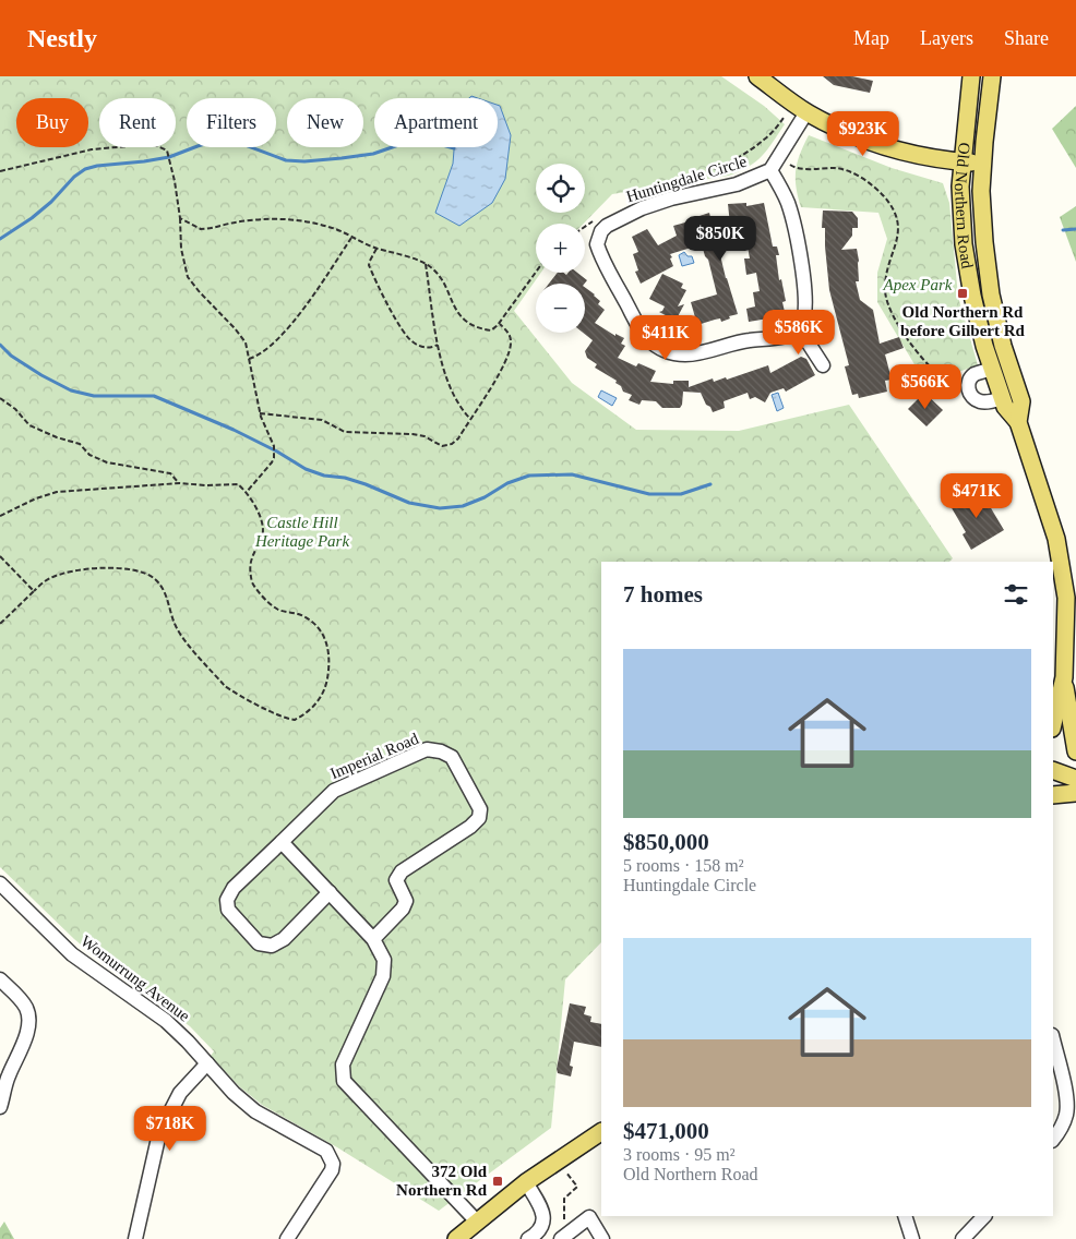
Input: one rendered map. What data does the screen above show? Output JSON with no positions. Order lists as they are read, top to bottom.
{
  "streets": {
    "main road": ["Old Northern Road"],
    "street": ["Huntingdale Circle", "Imperial Road", "Womurrung Avenue"]
  },
  "parks": ["Apex Park", "Castle Hill Heritage Park"],
  "places": {
    "transit": ["Old Northern Rd before Gilbert Rd", "372 Old Northern Rd"]
  },
  "page": {
    "header": "Nestly",
    "nav": ["Map", "Layers", "Share"],
    "chip": [
      "Buy",
      "Rent",
      "Filters",
      "New",
      "Apartment"
    ],
    "price": [
      "$923K",
      "$850K",
      "$586K",
      "$411K",
      "$566K",
      "$471K",
      "$718K"
    ],
    "map_buttons": ["+", "−"],
    "heading": "7 homes",
    "list": [
      {
        "name": "$850,000",
        "note": "5 rooms · 158 m² · Huntingdale Circle"
      },
      {
        "name": "$471,000",
        "note": "3 rooms · 95 m² · Old Northern Road"
      }
    ]
  }
}
